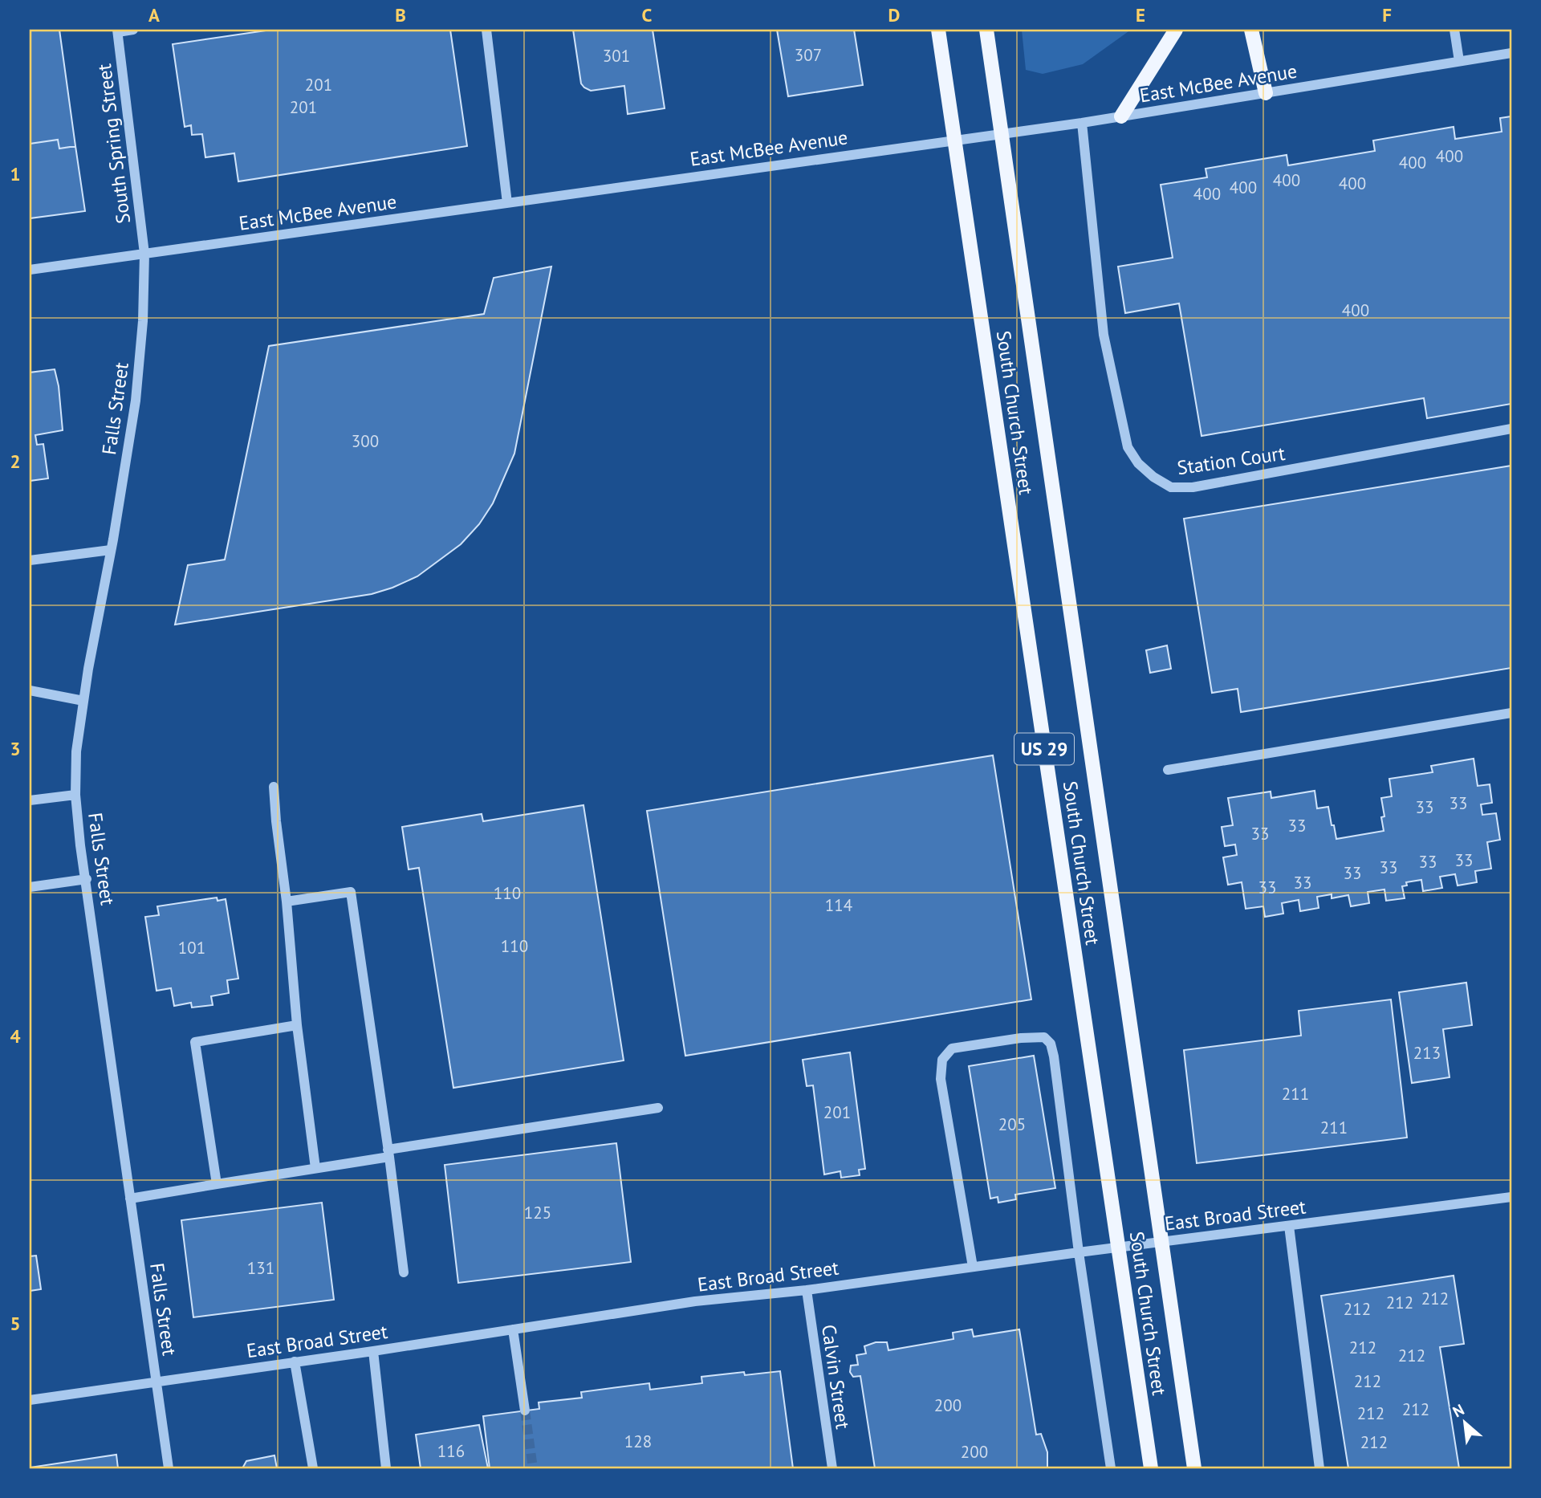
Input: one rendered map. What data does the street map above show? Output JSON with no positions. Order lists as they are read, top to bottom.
{
  "streets": {
    "main road": ["South Church Street", "US 29"],
    "street": [
      "East McBee Avenue",
      "South Spring Street",
      "Falls Street",
      "Station Court",
      "East Broad Street",
      "Calvin Street"
    ]
  },
  "crossings": [
    ["East McBee Avenue", "South Spring Street"],
    ["East McBee Avenue", "Falls Street"],
    ["East McBee Avenue", "Station Court"],
    ["South Spring Street", "Falls Street"],
    ["Falls Street", "East Broad Street"],
    ["East Broad Street", "Calvin Street"]
  ],
  "house_numbers": [
    "307",
    "301",
    "201",
    "201",
    "400",
    "400",
    "400",
    "400",
    "400",
    "400",
    "400",
    "300",
    "33",
    "33",
    "33",
    "33",
    "33",
    "33",
    "33",
    "33",
    "33",
    "33",
    "110",
    "114",
    "110",
    "101",
    "213",
    "211",
    "201",
    "205",
    "211",
    "125",
    "131",
    "212",
    "212",
    "212",
    "212",
    "212",
    "212",
    "200",
    "212",
    "212",
    "128",
    "212",
    "116",
    "200"
  ],
  "north": "top left",
  "grid": {
    "columns": [
      "A",
      "B",
      "C",
      "D",
      "E",
      "F"
    ],
    "rows": [
      "1",
      "2",
      "3",
      "4",
      "5"
    ]
  }
}
